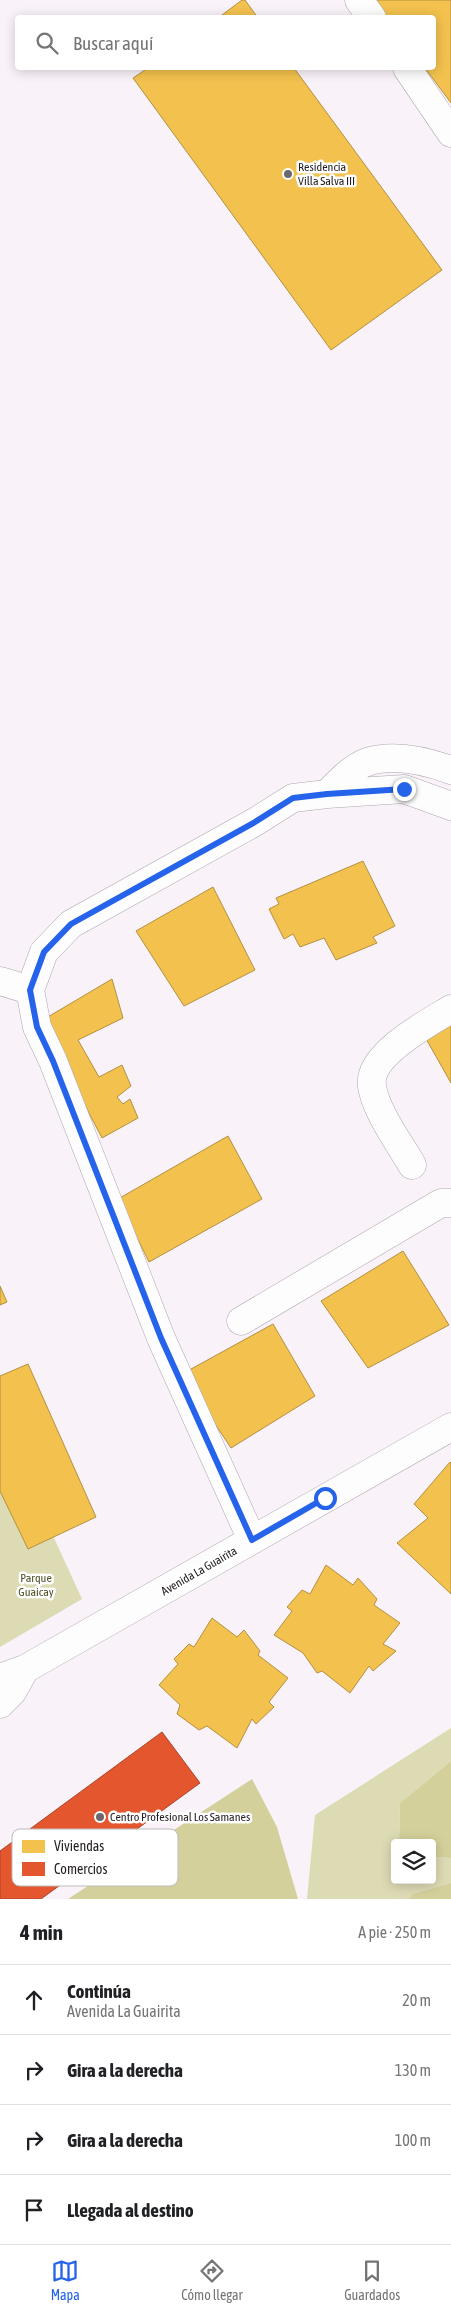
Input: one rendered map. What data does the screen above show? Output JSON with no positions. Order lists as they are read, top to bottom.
{
  "streets": {
    "street": ["Avenida La Guairita"]
  },
  "parks": ["Parque Guaicay"],
  "places": ["Residencia Villa Salva III", "Centro Profesional Los Samanes"],
  "legend": ["Viviendas", "Comercios"],
  "page": {
    "search": "Buscar aquí",
    "heading": ["4 min", "A pie · 250 m"],
    "list": [
      ["Continúa", "Avenida La Guairita", "20 m"],
      ["Gira a la derecha", "130 m"],
      ["Gira a la derecha", "100 m"],
      "Llegada al destino"
    ],
    "nav": ["Mapa", "Cómo llegar", "Guardados"]
  }
}
